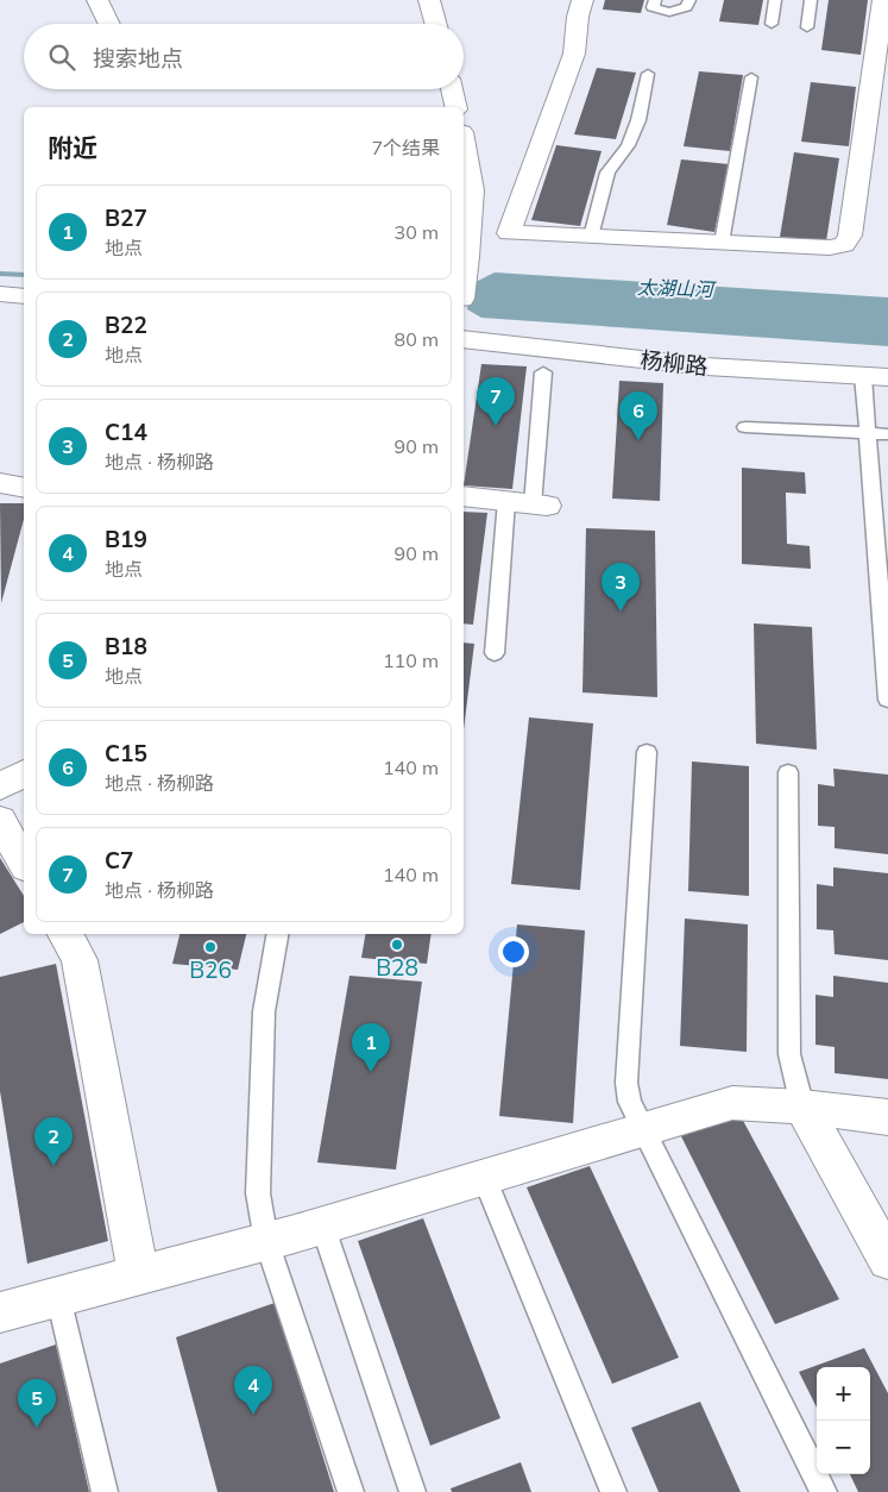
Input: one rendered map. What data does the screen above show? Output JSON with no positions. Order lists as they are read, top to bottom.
{
  "streets": {
    "street": ["杨柳路"]
  },
  "water": ["太湖山河"],
  "places": ["B28", "B26"],
  "page": {
    "search": "搜索地点",
    "heading": ["附近", "7个结果"],
    "list": [
      {
        "mark": "1",
        "name": "B27",
        "note": "地点",
        "value": "30 m"
      },
      {
        "mark": "2",
        "name": "B22",
        "note": "地点",
        "value": "80 m"
      },
      {
        "mark": "3",
        "name": "C14",
        "note": "地点 · 杨柳路",
        "value": "90 m"
      },
      {
        "mark": "4",
        "name": "B19",
        "note": "地点",
        "value": "90 m"
      },
      {
        "mark": "5",
        "name": "B18",
        "note": "地点",
        "value": "110 m"
      },
      {
        "mark": "6",
        "name": "C15",
        "note": "地点 · 杨柳路",
        "value": "140 m"
      },
      {
        "mark": "7",
        "name": "C7",
        "note": "地点 · 杨柳路",
        "value": "140 m"
      }
    ],
    "pins": [
      "7",
      "6",
      "3",
      "1",
      "2",
      "4",
      "5"
    ],
    "map_buttons": ["+", "−"]
  }
}
